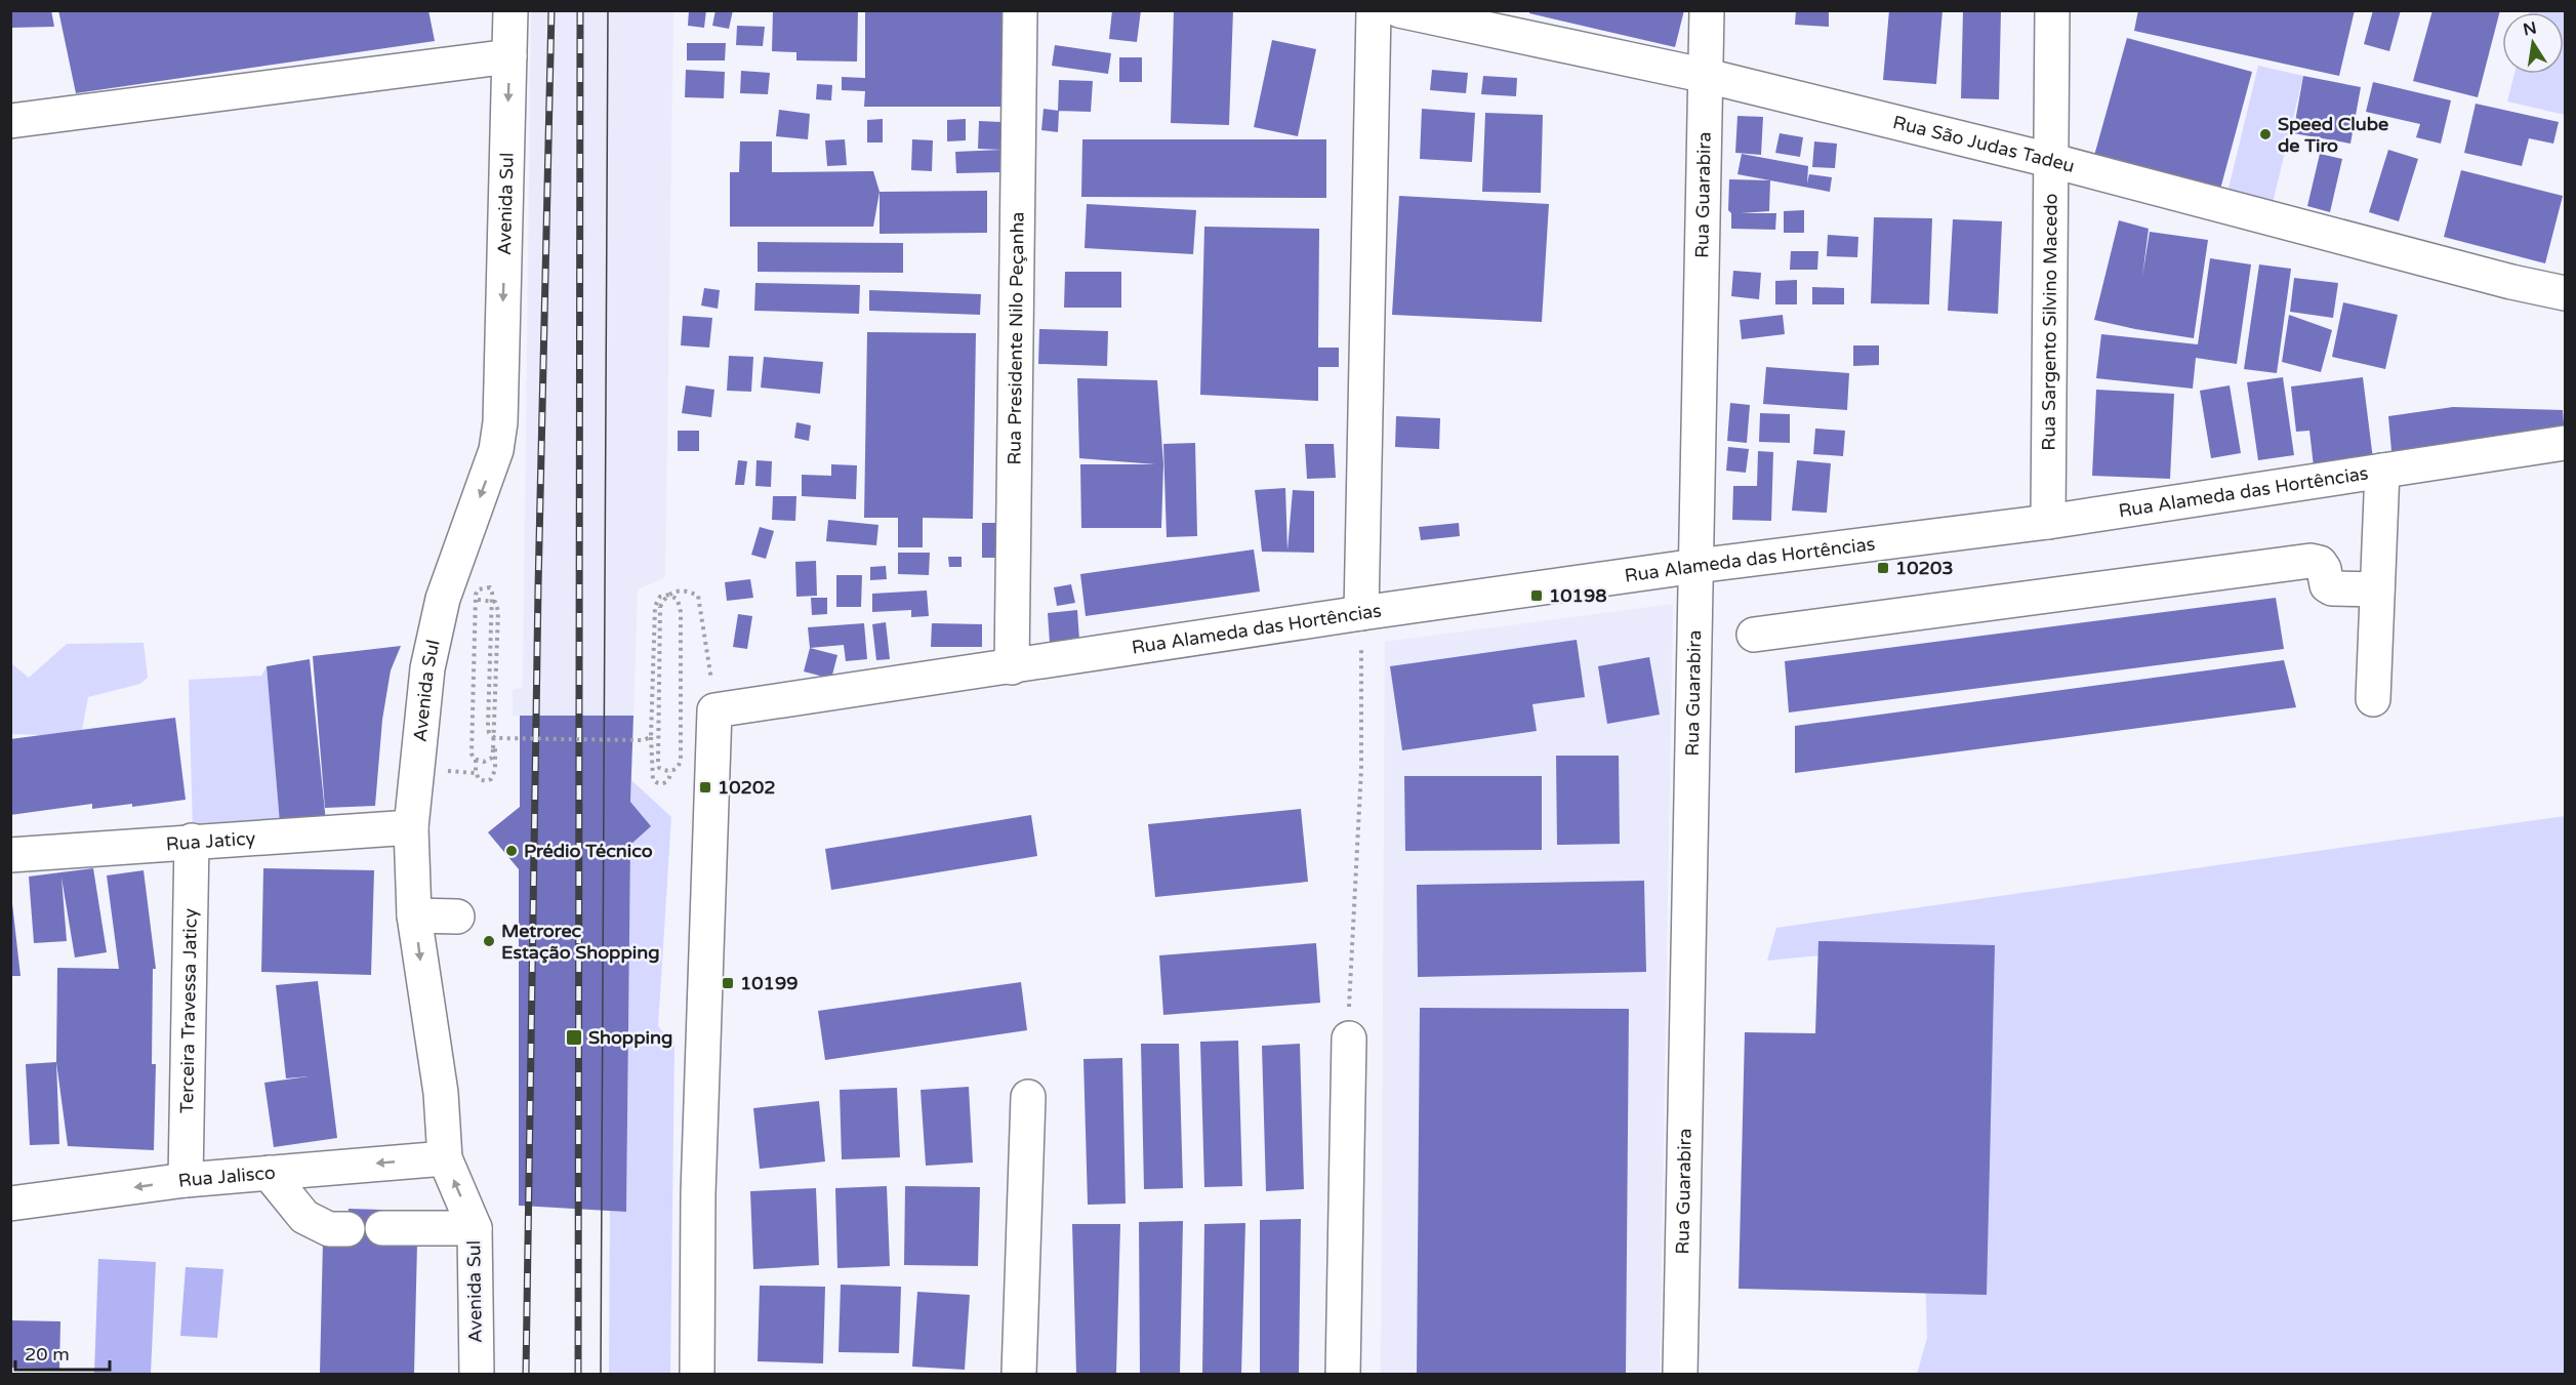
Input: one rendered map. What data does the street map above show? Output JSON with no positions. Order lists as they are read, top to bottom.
{
  "streets": {
    "street": [
      "Rua São Judas Tadeu",
      "Rua Guarabira",
      "Avenida Sul",
      "Rua Sargento Silvino Macedo",
      "Rua Presidente Nilo Peçanha",
      "Rua Alameda das Hortências",
      "Rua Jaticy",
      "Terceira Travessa Jaticy",
      "Rua Jalisco"
    ]
  },
  "crossings": [
    ["Rua São Judas Tadeu", "Rua Guarabira"],
    ["Rua São Judas Tadeu", "Rua Sargento Silvino Macedo"],
    ["Rua Guarabira", "Rua Alameda das Hortências"],
    ["Avenida Sul", "Rua Jaticy"],
    ["Avenida Sul", "Rua Jalisco"],
    ["Rua Sargento Silvino Macedo", "Rua Alameda das Hortências"],
    ["Rua Presidente Nilo Peçanha", "Rua Alameda das Hortências"],
    ["Rua Jaticy", "Terceira Travessa Jaticy"],
    ["Terceira Travessa Jaticy", "Rua Jalisco"]
  ],
  "one_way": ["Rua Jalisco"],
  "places": {
    "other": ["Speed Clube de Tiro", "Prédio Técnico", "Metrorec Estação Shopping"],
    "transit": [
      "10203",
      "10198",
      "10202",
      "10199",
      "Shopping"
    ]
  },
  "scale_bar": "20 m",
  "north": "top"
}
